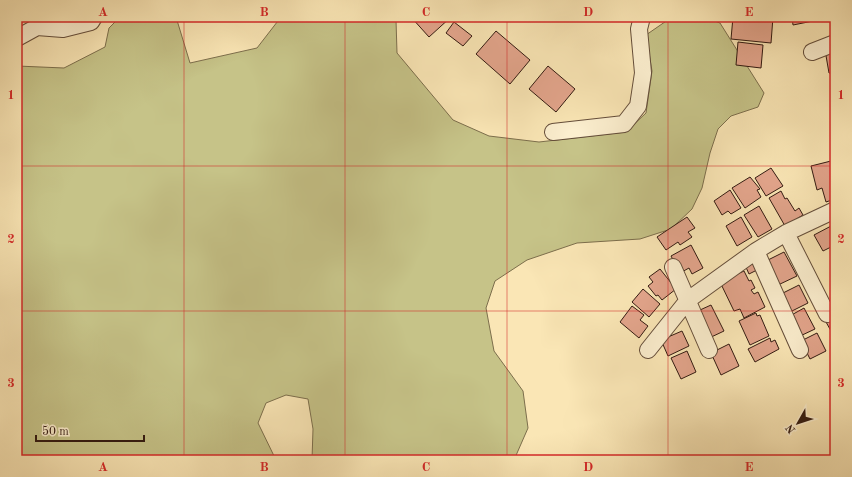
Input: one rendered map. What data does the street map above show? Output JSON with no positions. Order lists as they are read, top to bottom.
{
  "scale_bar": "50 m",
  "north": "bottom left",
  "grid": {
    "columns": [
      "A",
      "B",
      "C",
      "D",
      "E"
    ],
    "rows": ["1", "2", "3"]
  }
}
